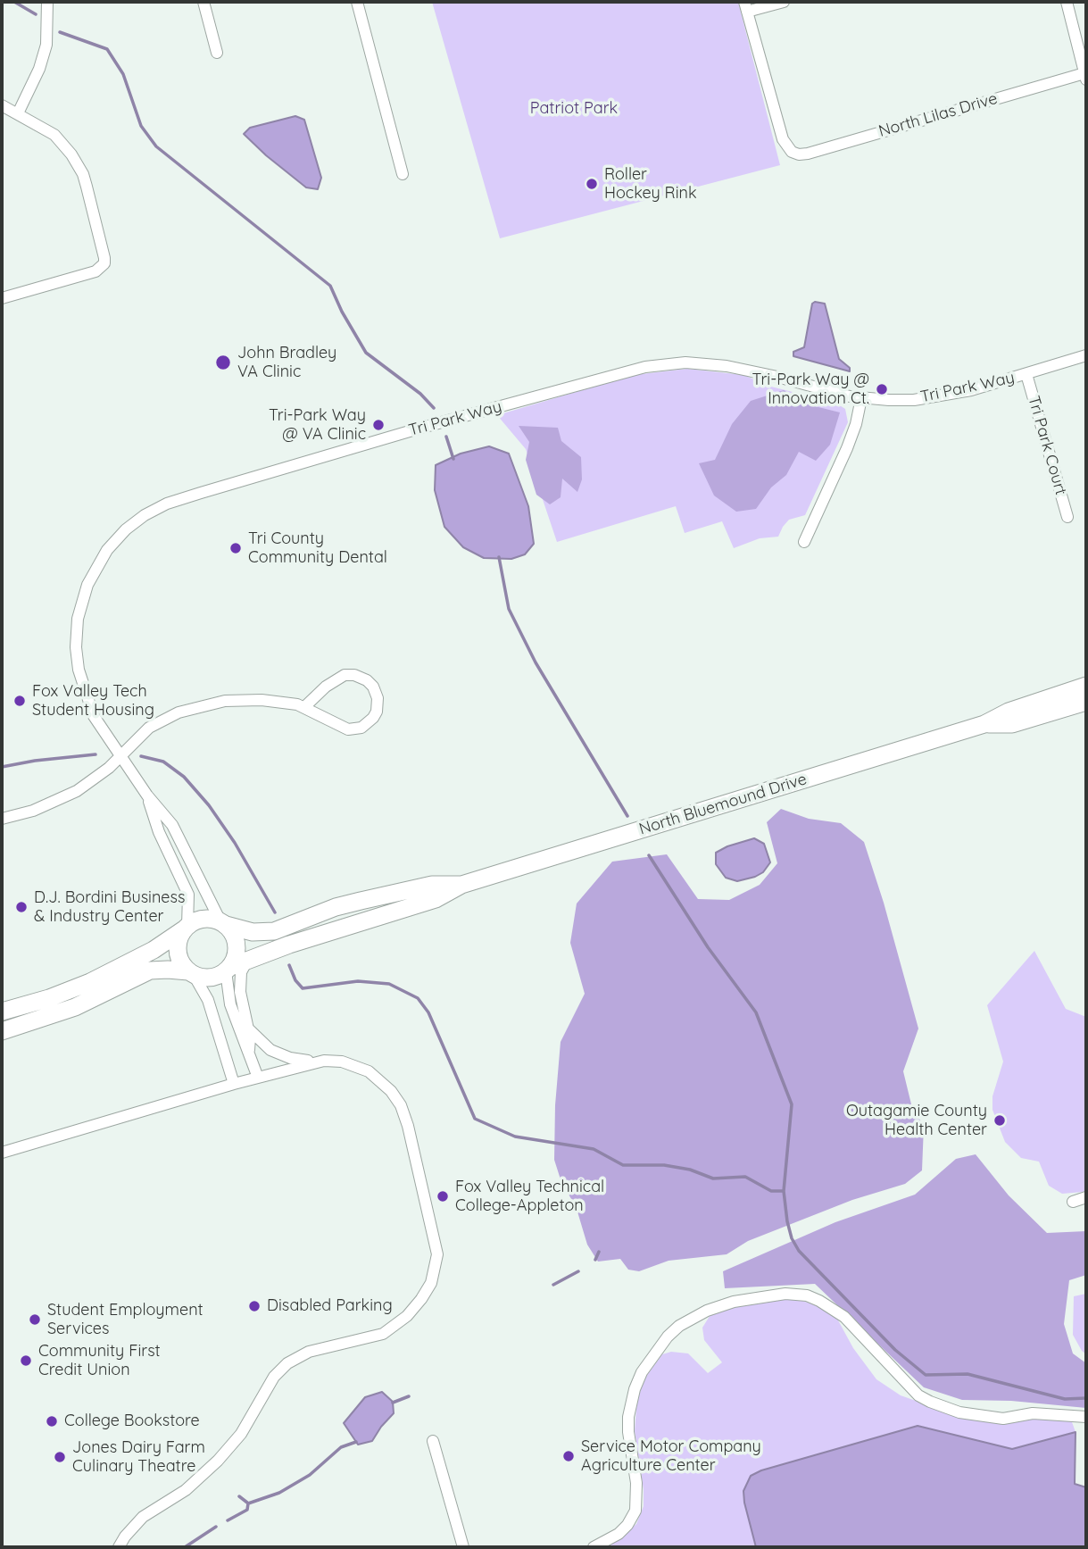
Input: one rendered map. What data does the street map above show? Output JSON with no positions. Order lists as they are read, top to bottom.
{
  "streets": {
    "main road": ["North Bluemound Drive"],
    "street": ["North Lilas Drive", "Tri Park Way", "Tri Park Court"]
  },
  "crossings": [
    ["Tri Park Way", "Tri Park Court"],
    ["Tri Park Way", "North Bluemound Drive"]
  ],
  "parks": ["Patriot Park"],
  "places": [
    "Roller Hockey Rink",
    "John Bradley VA Clinic",
    "Tri-Park Way @ Innovation Ct.",
    "Tri-Park Way @ VA Clinic",
    "Tri County Community Dental",
    "Fox Valley Tech Student Housing",
    "D.J. Bordini Business & Industry Center",
    "Outagamie County Health Center",
    "Fox Valley Technical College-Appleton",
    "Disabled Parking",
    "Student Employment Services",
    "Community First Credit Union",
    "College Bookstore",
    "Service Motor Company Agriculture Center",
    "Jones Dairy Farm Culinary Theatre"
  ]
}
